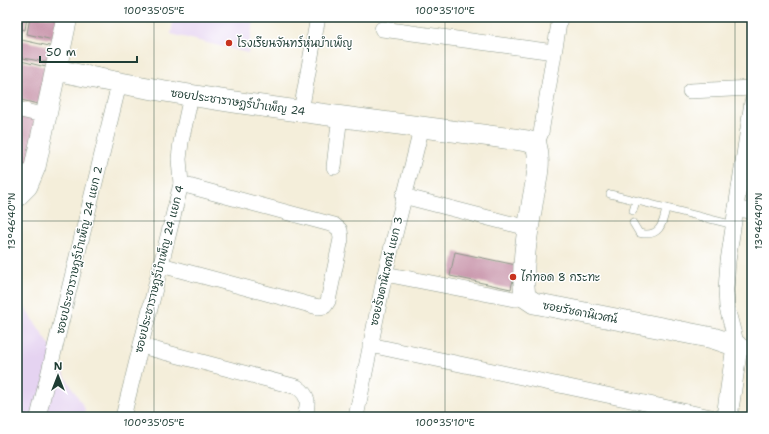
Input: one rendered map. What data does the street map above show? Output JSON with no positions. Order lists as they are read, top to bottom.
{
  "streets": {
    "street": [
      "ซอยประชาราษฎร์บำเพ็ญ 24",
      "ซอยประชาราษฎร์บำเพ็ญ 24 แยก 2",
      "ซอยประชาราษฎร์บำเพ็ญ 24 แยก 4",
      "ซอยร้ขดานิเวศน์ แยก 3",
      "ซอยรัชดานิเวศน์"
    ]
  },
  "crossings": [
    ["ซอยประชาราษฎร์บำเพ็ญ 24", "ซอยประชาราษฎร์บำเพ็ญ 24 แยก 2"],
    ["ซอยประชาราษฎร์บำเพ็ญ 24", "ซอยประชาราษฎร์บำเพ็ญ 24 แยก 4"],
    ["ซอยประชาราษฎร์บำเพ็ญ 24", "ซอยร้ขดานิเวศน์ แยก 3"]
  ],
  "places": ["โรงเรียนจันทร์หุ่นบำเพ็ญ", "ไก่ทอด 8 กระทะ"],
  "scale_bar": "50 m",
  "north": "top",
  "coordinates": ["100°35'05\"E", "100°35'10\"E", "13°46'40\"N"]
}
